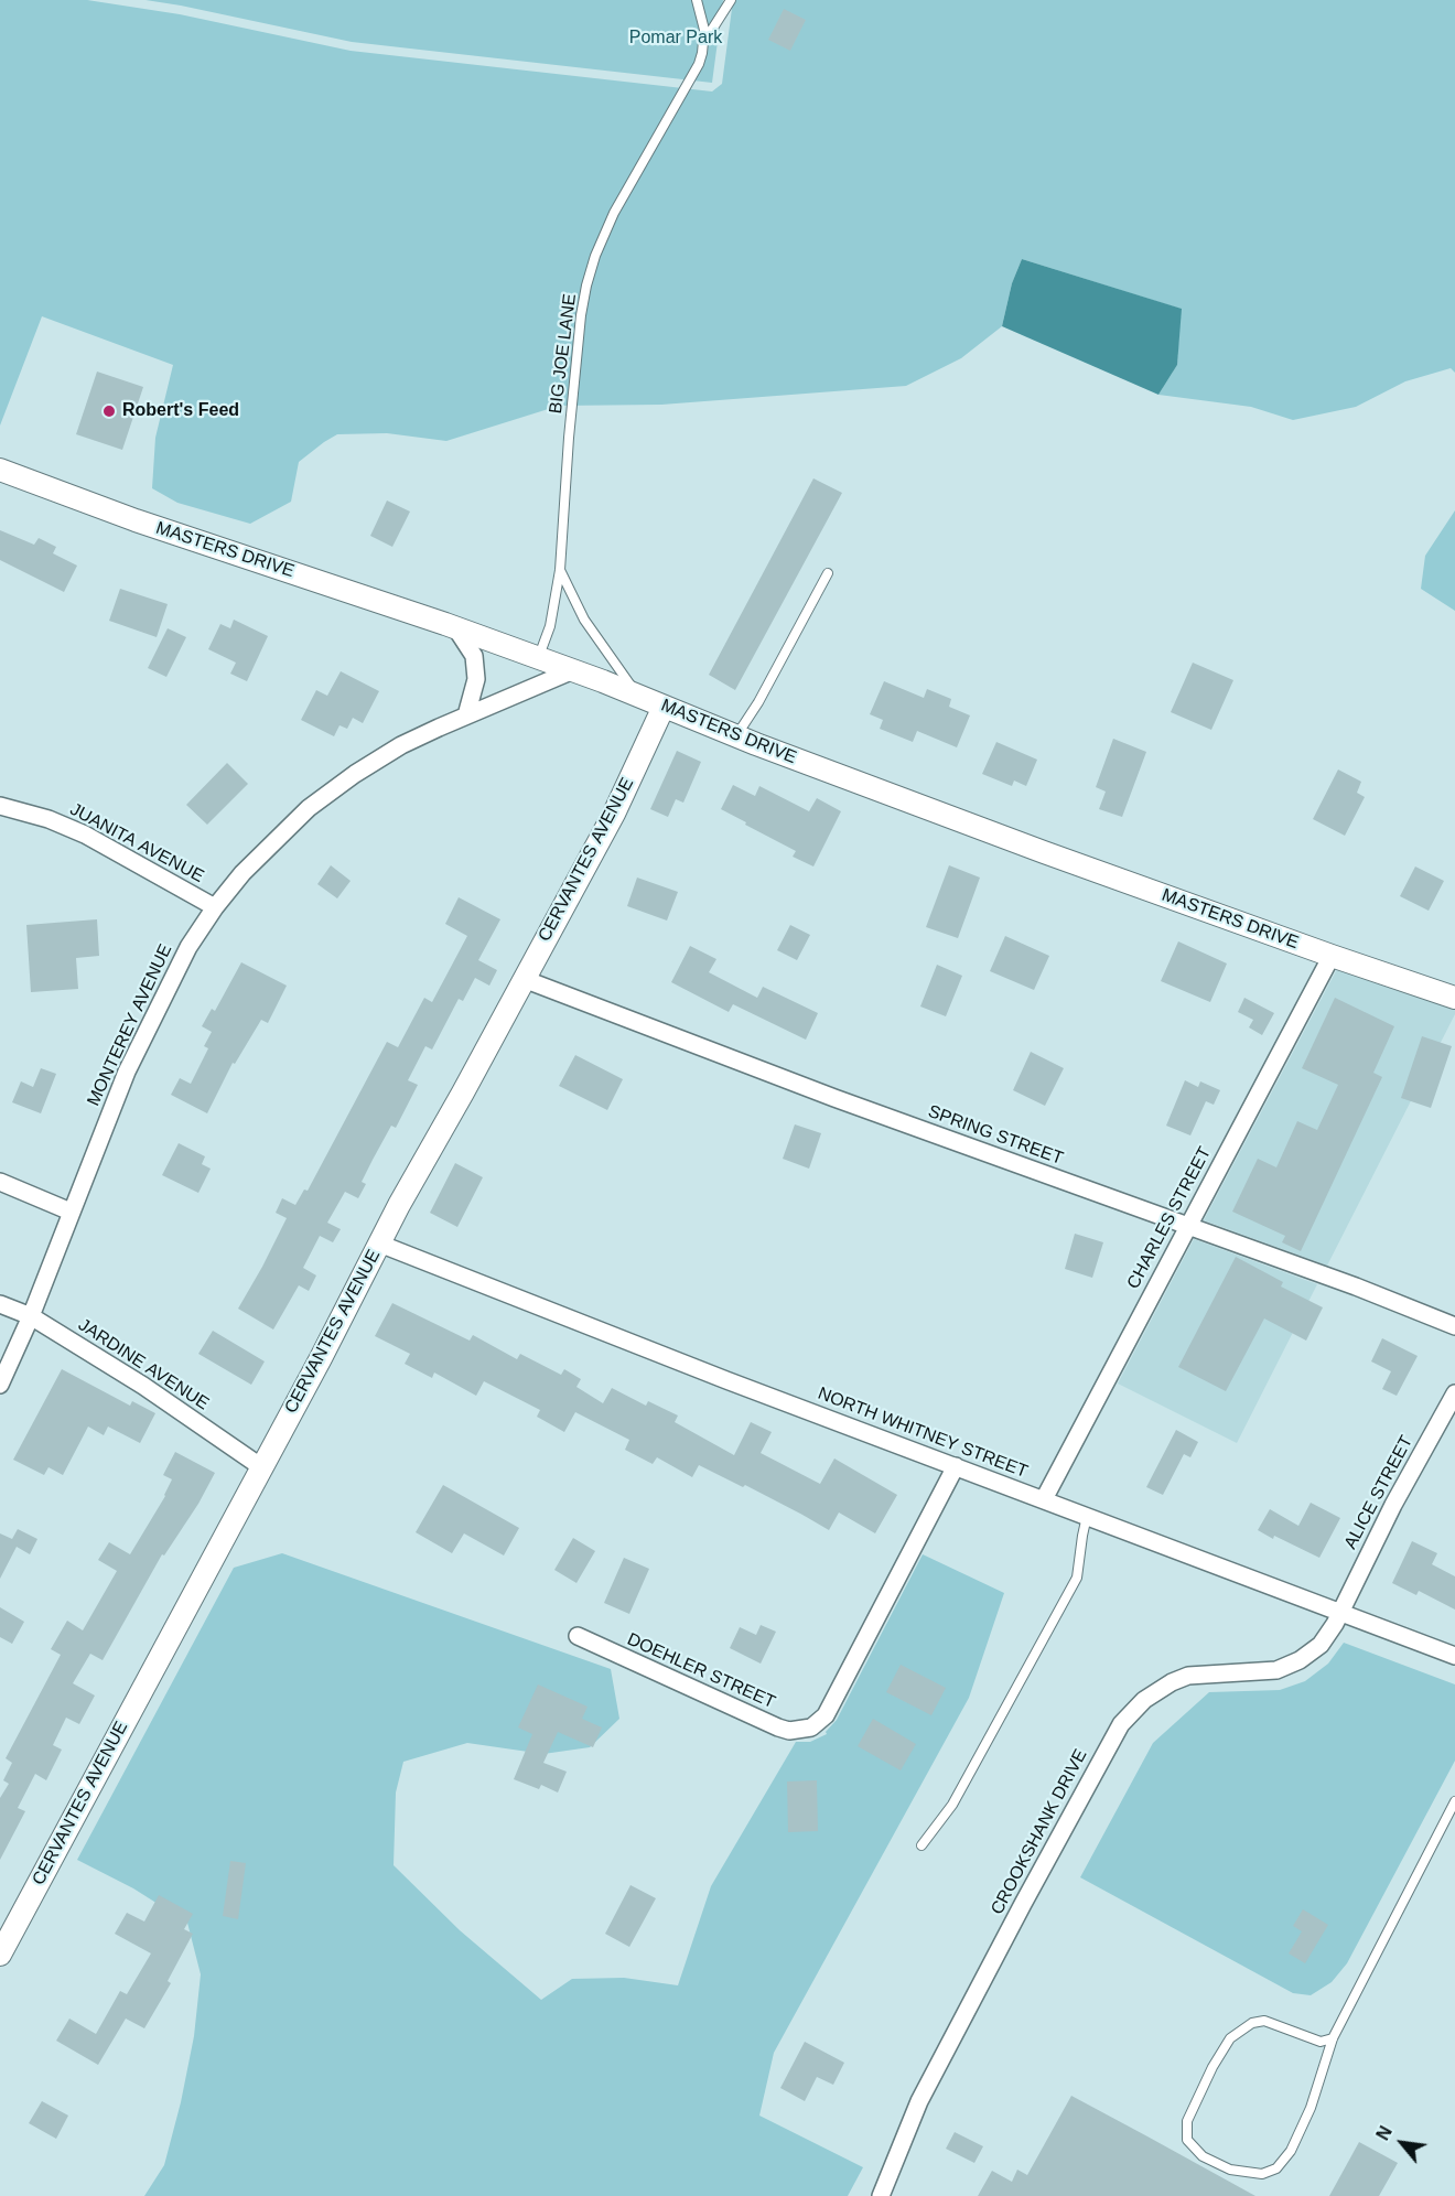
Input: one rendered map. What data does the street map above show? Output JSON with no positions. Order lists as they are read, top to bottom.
{
  "streets": {
    "street": [
      "MASTERS DRIVE",
      "JUANITA AVENUE",
      "CERVANTES AVENUE",
      "MONTEREY AVENUE",
      "SPRING STREET",
      "CHARLES STREET",
      "JARDINE AVENUE",
      "NORTH WHITNEY STREET",
      "ALICE STREET",
      "DOEHLER STREET",
      "CROOKSHANK DRIVE"
    ],
    "lane": ["BIG JOE LANE"]
  },
  "crossings": [
    ["BIG JOE LANE", "MASTERS DRIVE"],
    ["MASTERS DRIVE", "CERVANTES AVENUE"],
    ["MASTERS DRIVE", "MONTEREY AVENUE"],
    ["MASTERS DRIVE", "CHARLES STREET"],
    ["JUANITA AVENUE", "MONTEREY AVENUE"],
    ["CERVANTES AVENUE", "SPRING STREET"],
    ["CERVANTES AVENUE", "JARDINE AVENUE"],
    ["CERVANTES AVENUE", "NORTH WHITNEY STREET"],
    ["MONTEREY AVENUE", "JARDINE AVENUE"],
    ["SPRING STREET", "CHARLES STREET"],
    ["CHARLES STREET", "NORTH WHITNEY STREET"],
    ["NORTH WHITNEY STREET", "ALICE STREET"],
    ["NORTH WHITNEY STREET", "DOEHLER STREET"],
    ["NORTH WHITNEY STREET", "CROOKSHANK DRIVE"],
    ["ALICE STREET", "CROOKSHANK DRIVE"]
  ],
  "parks": ["Pomar Park"],
  "places": ["Robert's Feed"],
  "north": "top left"
}
